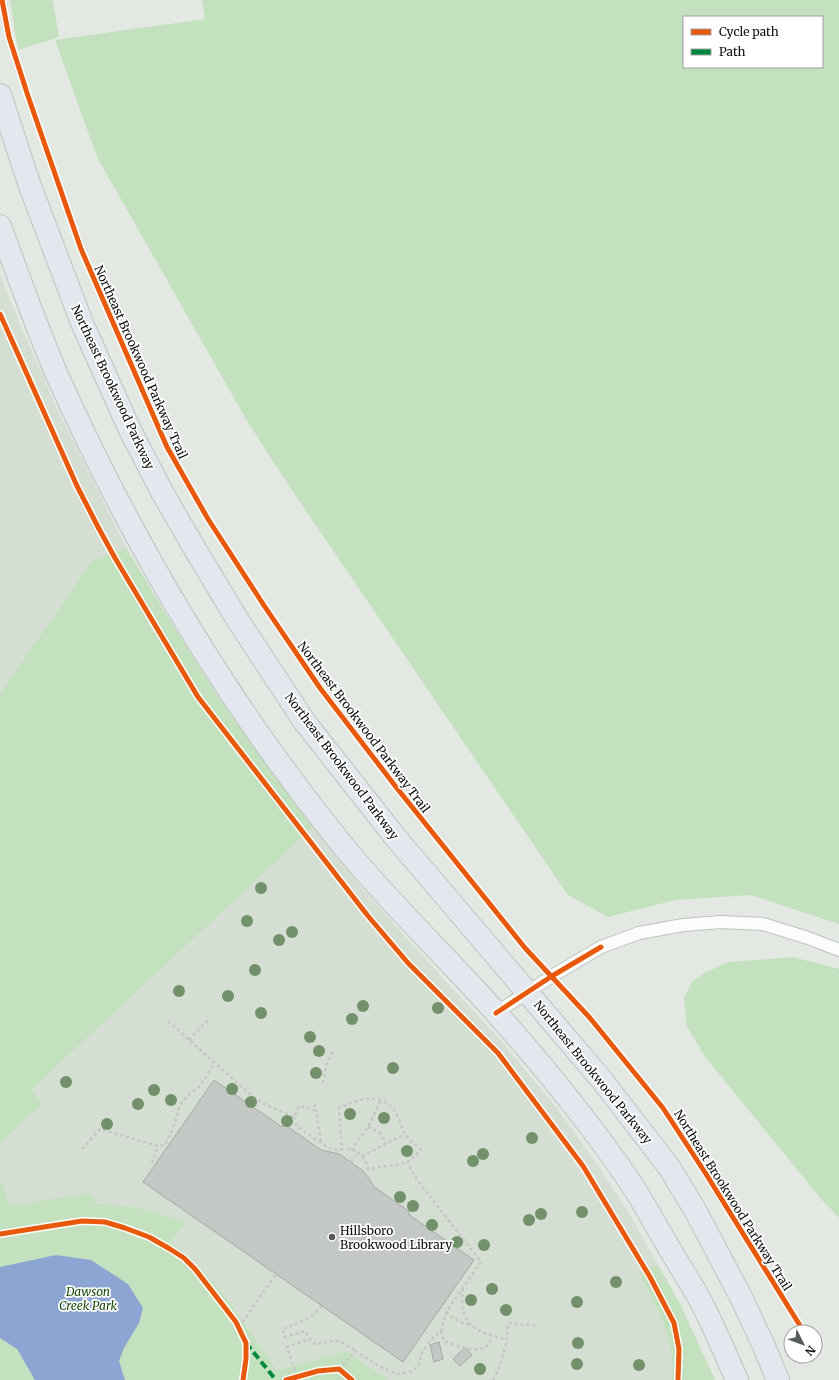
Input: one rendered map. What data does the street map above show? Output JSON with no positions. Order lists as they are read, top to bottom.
{
  "streets": {
    "main road": ["Northeast Brookwood Parkway"],
    "cycle path": ["Northeast Brookwood Parkway Trail"]
  },
  "parks": ["Dawson Creek Park"],
  "places": ["Hillsboro Brookwood Library"],
  "legend": ["Cycle path", "Path"],
  "north": "bottom right"
}
